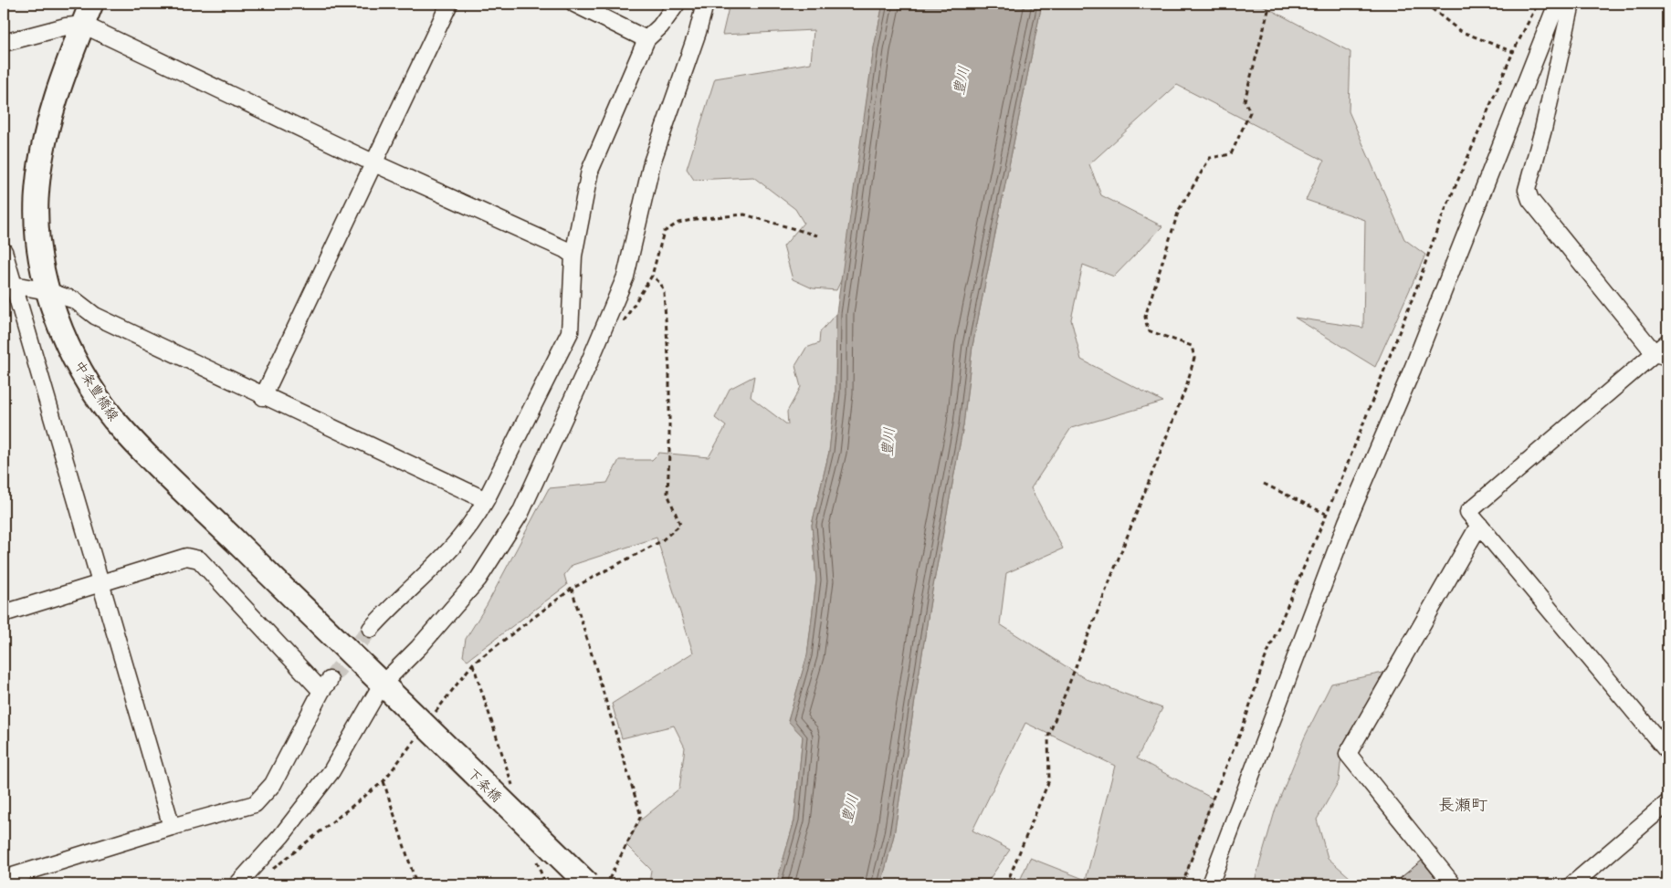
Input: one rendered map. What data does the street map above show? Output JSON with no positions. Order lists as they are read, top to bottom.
{
  "streets": {
    "main road": ["中条豊橋線", "下条橋"]
  },
  "crossings": [
    ["中条豊橋線", "下条橋"]
  ],
  "districts": ["長瀬町"],
  "water": ["豊川"]
}
